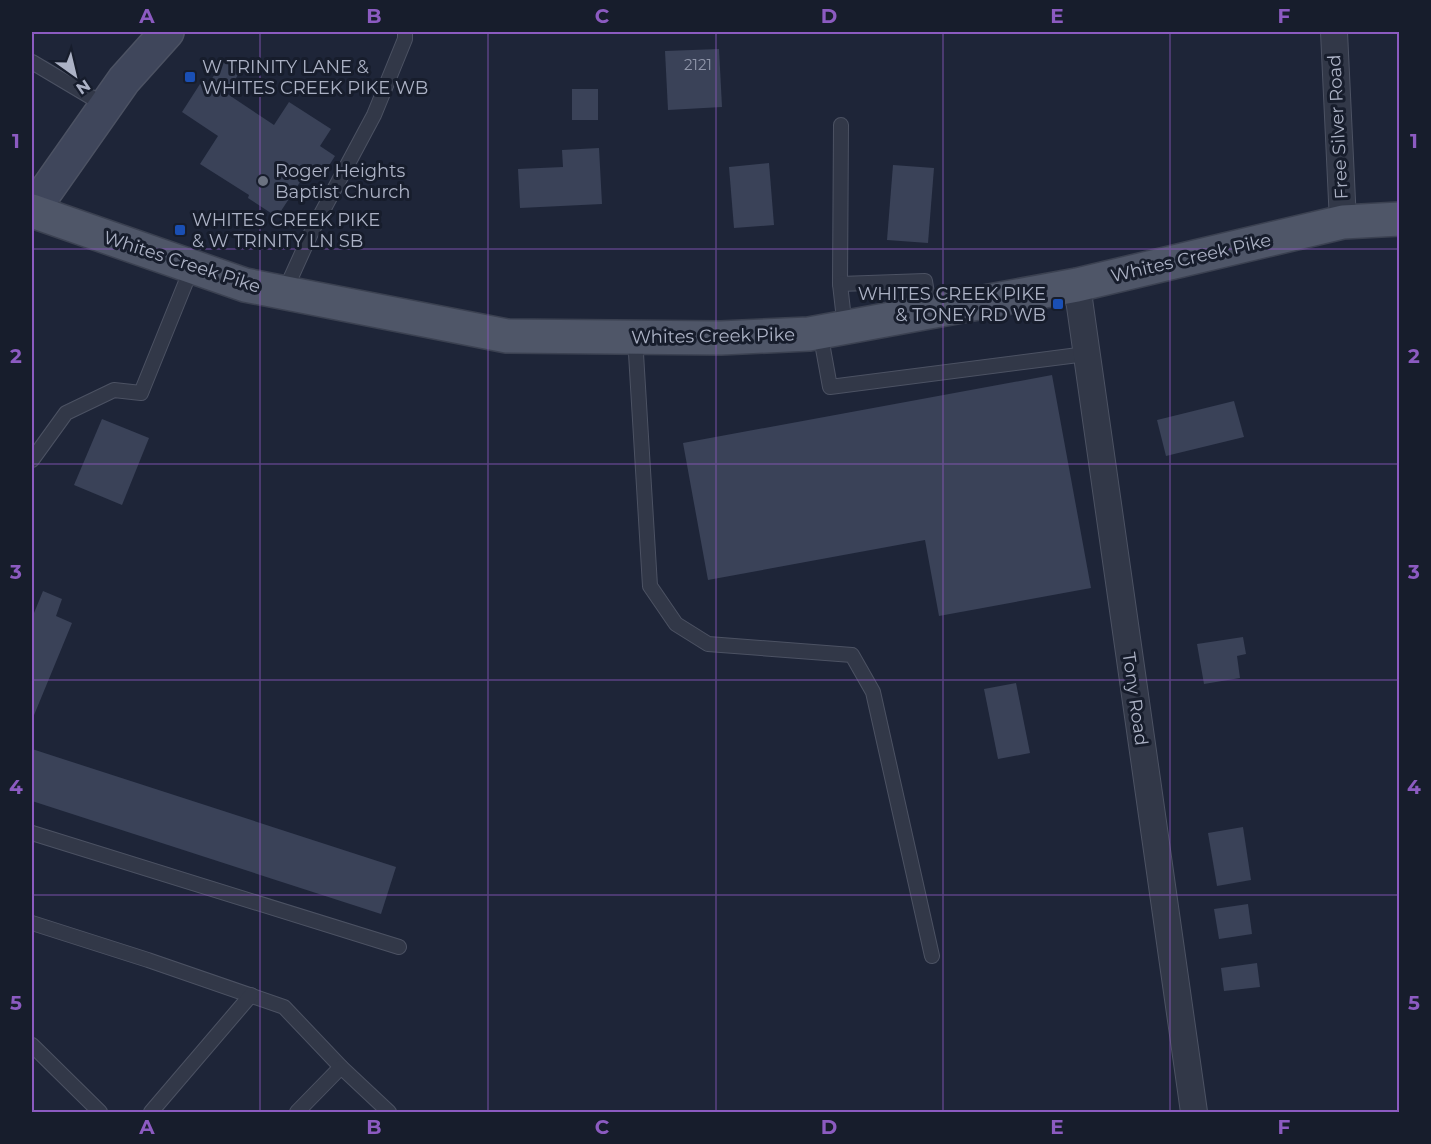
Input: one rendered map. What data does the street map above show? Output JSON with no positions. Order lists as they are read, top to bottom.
{
  "streets": {
    "main road": ["Whites Creek Pike"],
    "street": ["Free Silver Road", "Tony Road"]
  },
  "crossings": [
    ["Free Silver Road", "Whites Creek Pike"],
    ["Whites Creek Pike", "Tony Road"]
  ],
  "places": {
    "transit": ["W TRINITY LANE & WHITES CREEK PIKE WB", "WHITES CREEK PIKE & W TRINITY LN SB", "WHITES CREEK PIKE & TONEY RD WB"],
    "other": ["Roger Heights Baptist Church"]
  },
  "house_numbers": ["2121"],
  "north": "bottom right",
  "grid": {
    "columns": [
      "A",
      "B",
      "C",
      "D",
      "E",
      "F"
    ],
    "rows": [
      "1",
      "2",
      "3",
      "4",
      "5"
    ]
  }
}
